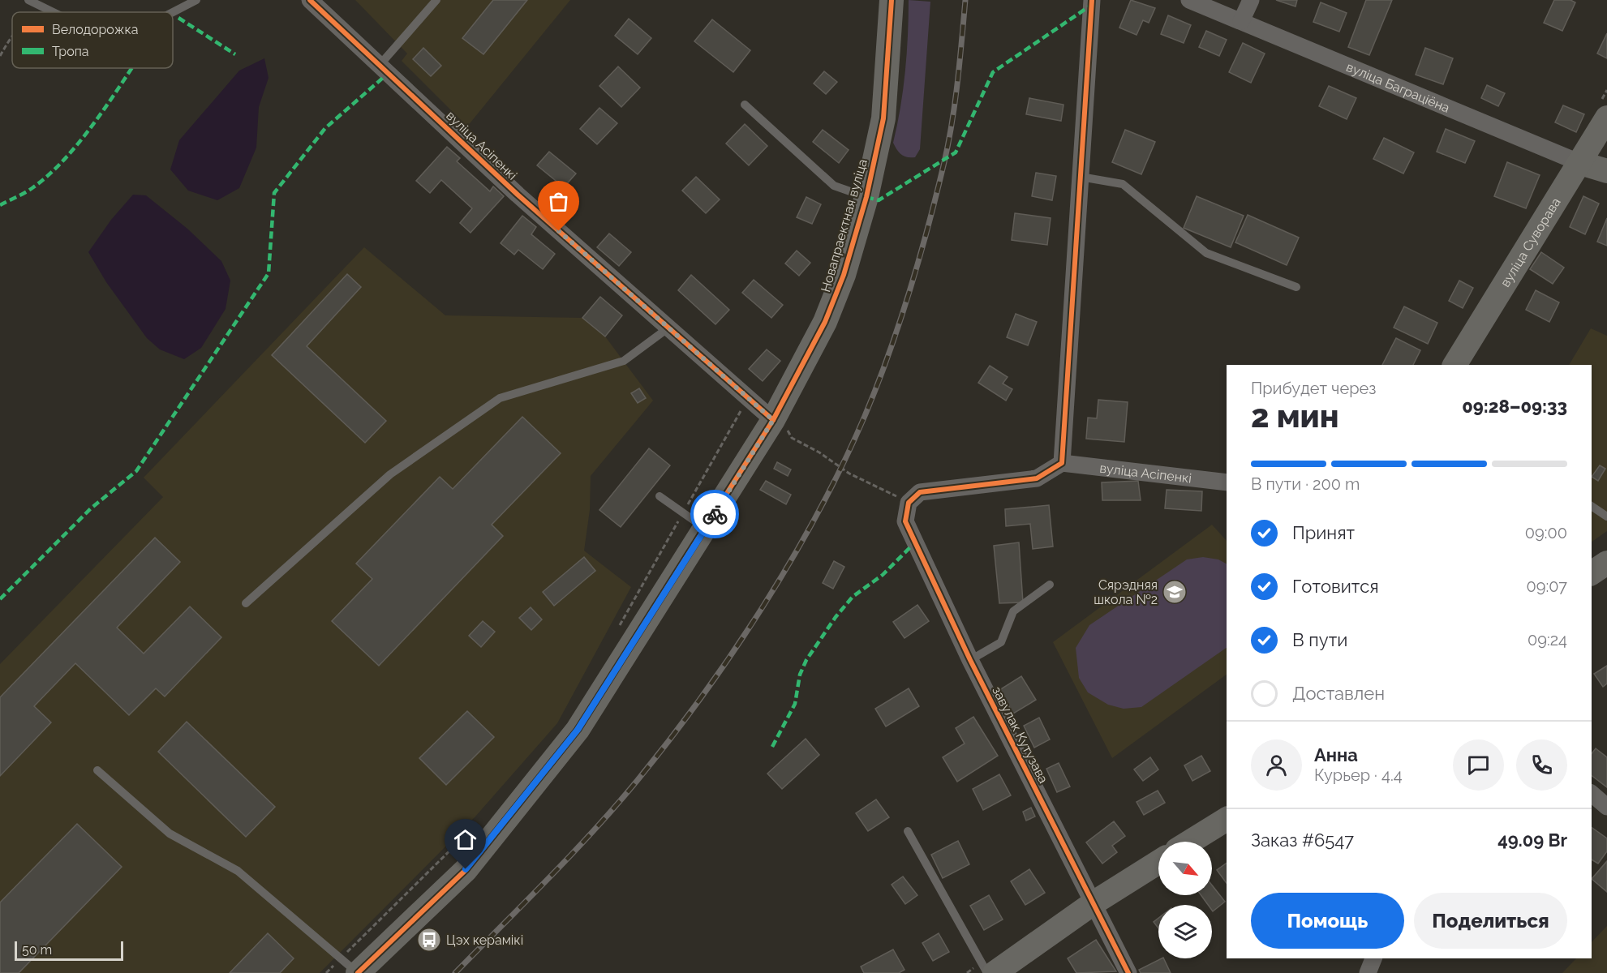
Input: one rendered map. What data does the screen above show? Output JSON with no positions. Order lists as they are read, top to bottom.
{
  "streets": {
    "street": [
      "вуліца Баграціёна",
      "вуліца Асіпенкі",
      "Новапраектная вуліца",
      "вуліца Суворава",
      "завулак Кутузава"
    ]
  },
  "crossings": [
    ["вуліца Баграціёна", "вуліца Суворава"],
    ["вуліца Асіпенкі", "Новапраектная вуліца"]
  ],
  "places": {
    "school or university": ["Сярэдняя школа №2"],
    "bus stop": ["Цэх керамікі"]
  },
  "legend": ["Велодорожка", "Тропа"],
  "scale_bar": "50 m",
  "north": "bottom right",
  "page": {
    "heading": ["2 мин", "Прибудет через", "09:28–09:33"],
    "panel": [
      "Анна",
      "Курьер · 4.4",
      "Заказ #6547",
      "49.09 Br"
    ],
    "bar": "В пути · 200 m",
    "list": [
      ["Принят", "09:00"],
      ["Готовится", "09:07"],
      ["В пути", "09:24"],
      "Доставлен"
    ],
    "buttons": ["Помощь", "Поделиться"],
    "scale": "50 m"
  }
}
